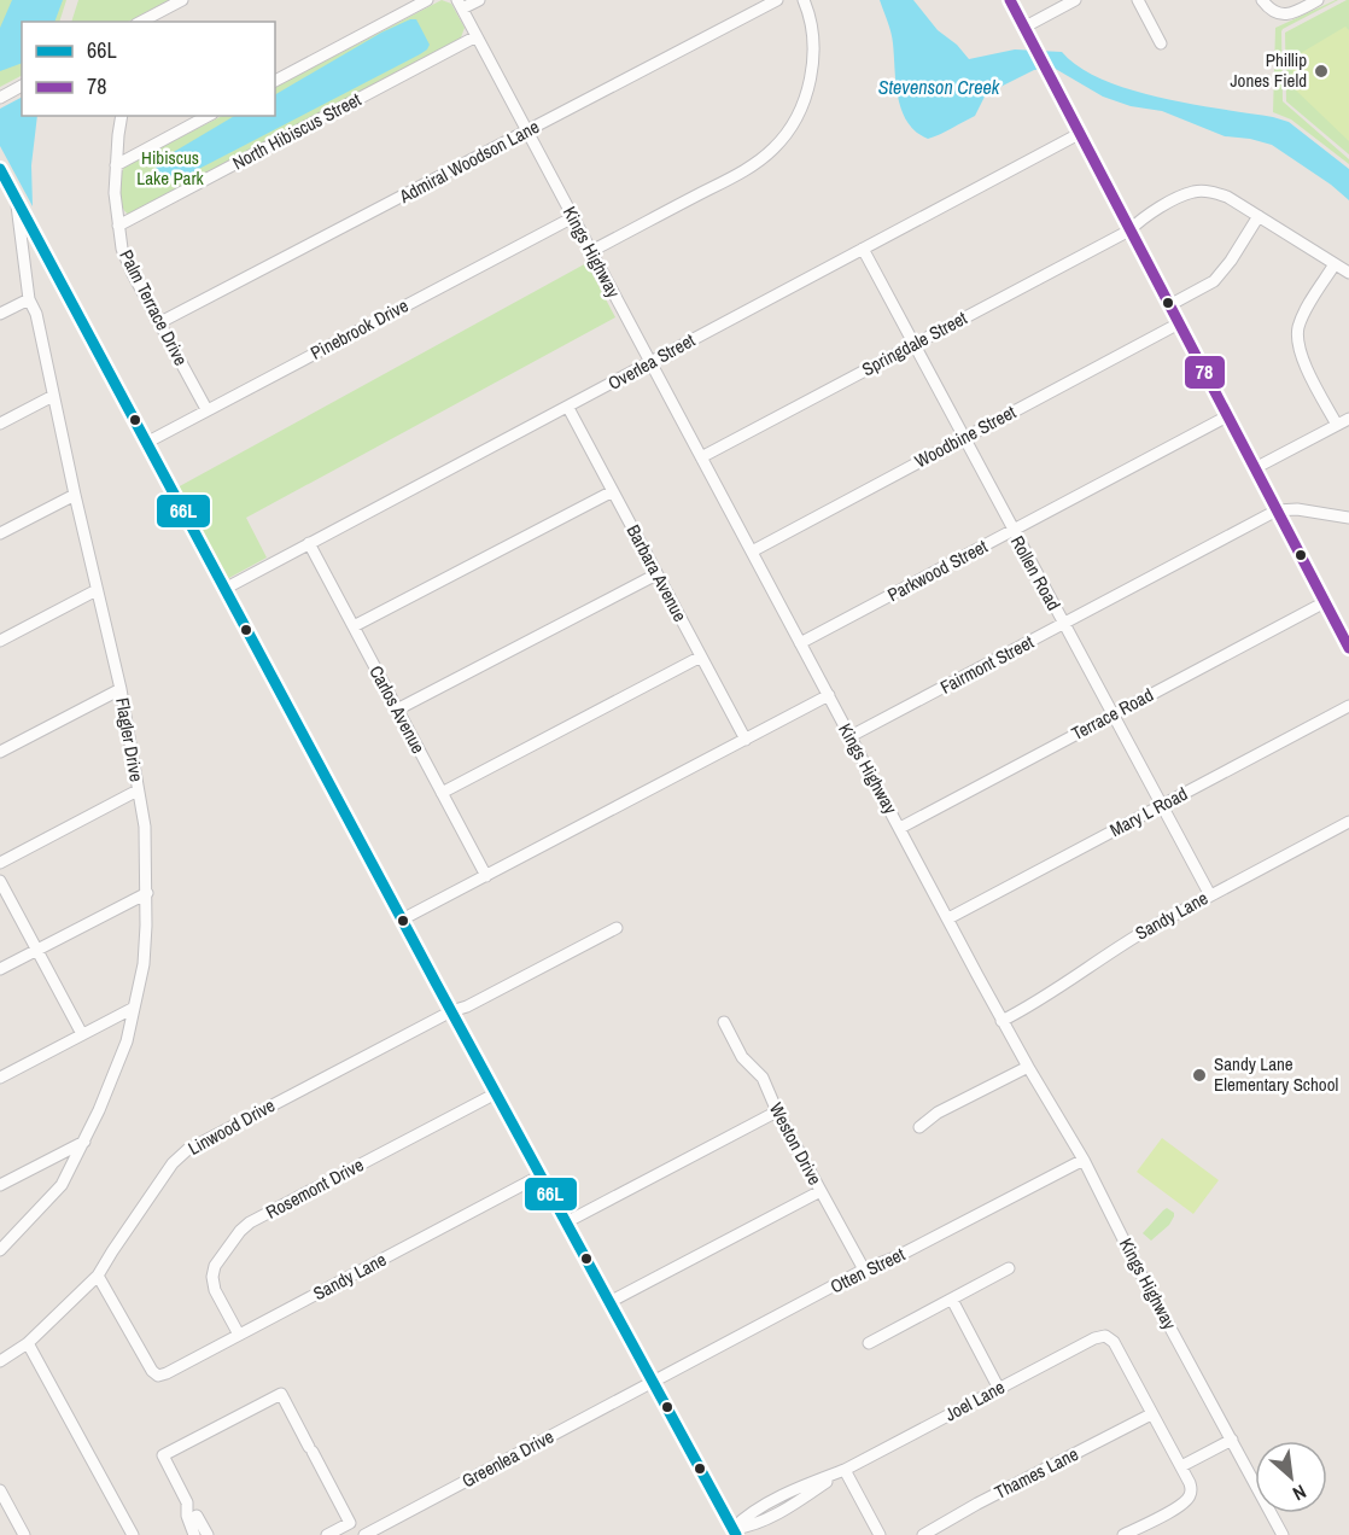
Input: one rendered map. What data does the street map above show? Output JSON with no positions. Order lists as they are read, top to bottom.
{
  "streets": {
    "street": [
      "North Hibiscus Street",
      "Admiral Woodson Lane",
      "Kings Highway",
      "Palm Terrace Drive",
      "Pinebrook Drive",
      "Springdale Street",
      "Overlea Street",
      "Woodbine Street",
      "Parkwood Street",
      "Barbara Avenue",
      "Rollen Road",
      "Fairmont Street",
      "Carlos Avenue",
      "Terrace Road",
      "Flagler Drive",
      "Mary L Road",
      "Sandy Lane",
      "Linwood Drive",
      "Weston Drive",
      "Rosemont Drive",
      "Otten Street",
      "Joel Lane",
      "Greenlea Drive",
      "Thames Lane"
    ]
  },
  "crossings": [
    ["North Hibiscus Street", "Kings Highway"],
    ["North Hibiscus Street", "Palm Terrace Drive"],
    ["Admiral Woodson Lane", "Kings Highway"],
    ["Admiral Woodson Lane", "Palm Terrace Drive"],
    ["Kings Highway", "Pinebrook Drive"],
    ["Kings Highway", "Springdale Street"],
    ["Kings Highway", "Overlea Street"],
    ["Kings Highway", "Woodbine Street"],
    ["Kings Highway", "Parkwood Street"],
    ["Kings Highway", "Fairmont Street"],
    ["Kings Highway", "Terrace Road"],
    ["Kings Highway", "Mary L Road"],
    ["Kings Highway", "Sandy Lane"],
    ["Kings Highway", "Otten Street"],
    ["Palm Terrace Drive", "Pinebrook Drive"],
    ["Springdale Street", "Rollen Road"],
    ["Overlea Street", "Barbara Avenue"],
    ["Overlea Street", "Rollen Road"],
    ["Overlea Street", "Carlos Avenue"],
    ["Woodbine Street", "Rollen Road"],
    ["Parkwood Street", "Rollen Road"],
    ["Rollen Road", "Fairmont Street"],
    ["Rollen Road", "Terrace Road"],
    ["Rollen Road", "Mary L Road"],
    ["Rollen Road", "Sandy Lane"],
    ["Sandy Lane", "Linwood Drive"],
    ["Sandy Lane", "Rosemont Drive"],
    ["Weston Drive", "Otten Street"],
    ["Otten Street", "Greenlea Drive"],
    ["Joel Lane", "Thames Lane"]
  ],
  "water": ["Stevenson Creek"],
  "parks": ["Hibiscus Lake Park"],
  "places": ["Phillip Jones Field", "Sandy Lane Elementary School"],
  "lines": ["transit line 78", "transit line 66L"],
  "legend": ["66L", "78"],
  "north": "bottom right"
}
